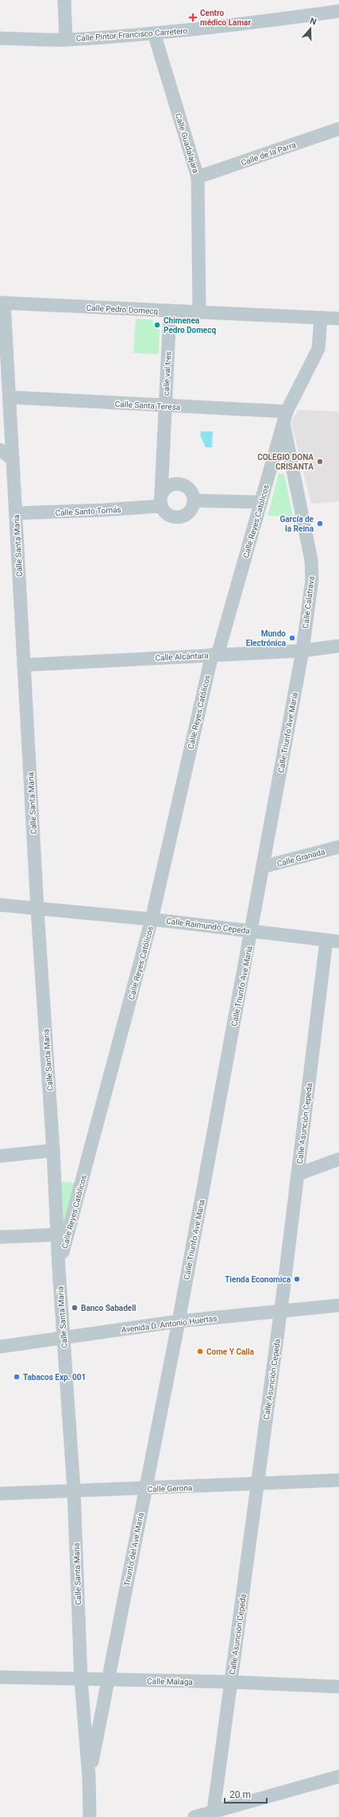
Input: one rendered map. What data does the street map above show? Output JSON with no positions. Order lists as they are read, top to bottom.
{
  "streets": {
    "street": [
      "Calle Pintor Francisco Carretero",
      "Calle Guadalajara",
      "Calle de la Parra",
      "Calle Pedro Domecq",
      "calle val tres",
      "Calle Santa Teresa",
      "Calle Santo Tomás",
      "Calle Reyes Catolicos",
      "Calle Santa María",
      "Calle Calatrava",
      "Calle Alcántara",
      "Calle Reyes Católicos",
      "Calle Triunfo Ave María",
      "Calle Granada",
      "Calle Raimundo Cepeda",
      "Calle Asunción Cepeda",
      "Avenida D. Antonio Huertas",
      "Calle Gerona",
      "Triunfo del Ave María",
      "Calle Málaga"
    ]
  },
  "crossings": [
    ["Calle Pintor Francisco Carretero", "Calle Guadalajara"],
    ["Calle Guadalajara", "Calle de la Parra"],
    ["Calle Guadalajara", "Calle Pedro Domecq"],
    ["Calle Pedro Domecq", "calle val tres"],
    ["Calle Pedro Domecq", "Calle Reyes Catolicos"],
    ["Calle Pedro Domecq", "Calle Santa María"],
    ["calle val tres", "Calle Santa Teresa"],
    ["calle val tres", "Calle Santo Tomás"],
    ["Calle Santa Teresa", "Calle Reyes Catolicos"],
    ["Calle Santa Teresa", "Calle Santa María"],
    ["Calle Santa Teresa", "Calle Calatrava"],
    ["Calle Santo Tomás", "Calle Santa María"],
    ["Calle Reyes Catolicos", "Calle Calatrava"],
    ["Calle Reyes Catolicos", "Calle Alcántara"],
    ["Calle Reyes Catolicos", "Calle Reyes Católicos"],
    ["Calle Santa María", "Calle Alcántara"],
    ["Calle Santa María", "Calle Reyes Católicos"],
    ["Calle Santa María", "Calle Raimundo Cepeda"],
    ["Calle Santa María", "Avenida D. Antonio Huertas"],
    ["Calle Santa María", "Calle Gerona"],
    ["Calle Santa María", "Triunfo del Ave María"],
    ["Calle Santa María", "Calle Málaga"],
    ["Calle Calatrava", "Calle Alcántara"],
    ["Calle Calatrava", "Calle Triunfo Ave María"],
    ["Calle Alcántara", "Calle Reyes Católicos"],
    ["Calle Alcántara", "Calle Triunfo Ave María"],
    ["Calle Reyes Católicos", "Calle Raimundo Cepeda"],
    ["Calle Triunfo Ave María", "Calle Granada"],
    ["Calle Triunfo Ave María", "Calle Raimundo Cepeda"],
    ["Calle Triunfo Ave María", "Avenida D. Antonio Huertas"],
    ["Calle Triunfo Ave María", "Triunfo del Ave María"],
    ["Calle Raimundo Cepeda", "Calle Asunción Cepeda"],
    ["Calle Asunción Cepeda", "Avenida D. Antonio Huertas"],
    ["Calle Asunción Cepeda", "Calle Gerona"],
    ["Calle Asunción Cepeda", "Calle Málaga"],
    ["Avenida D. Antonio Huertas", "Triunfo del Ave María"],
    ["Calle Gerona", "Triunfo del Ave María"],
    ["Triunfo del Ave María", "Calle Málaga"]
  ],
  "places": {
    "health": ["Centro médico Lamar"],
    "other": [
      "Chimenea Pedro Domecq",
      "COLEGIO DONA CRISANTA",
      "García de la Reina",
      "Mundo Electrónica",
      "Tienda Economica",
      "Banco Sabadell",
      "Come Y Calla",
      "Tabacos Exp. 001"
    ]
  },
  "scale_bar": "20 m",
  "north": "top"
}
